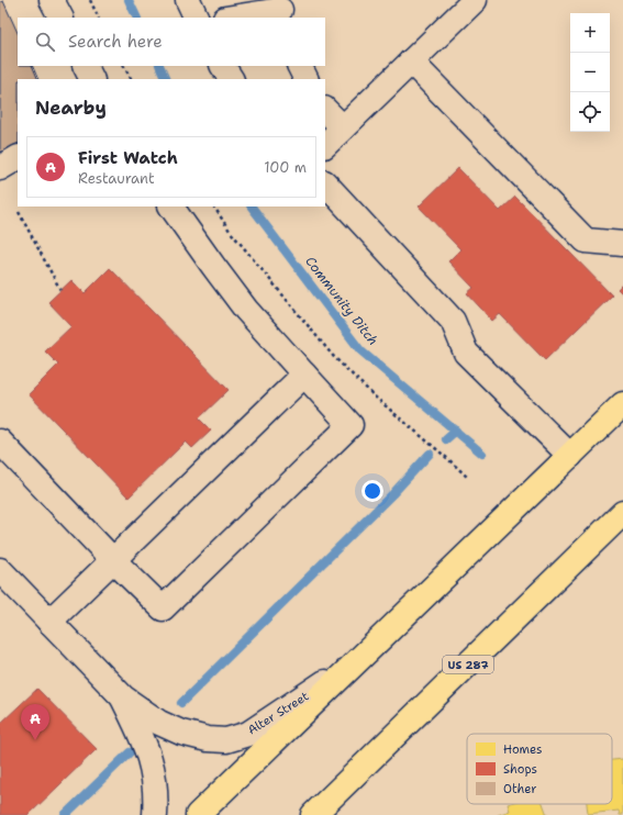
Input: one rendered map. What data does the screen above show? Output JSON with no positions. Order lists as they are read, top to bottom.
{
  "streets": {
    "main road": ["US 287"],
    "street": ["Alter Street"]
  },
  "water": ["Community Ditch"],
  "legend": ["Homes", "Shops", "Other"],
  "page": {
    "map_buttons": ["+", "−"],
    "search": "Search here",
    "heading": "Nearby",
    "list": [
      {
        "mark": "A",
        "name": "First Watch",
        "note": "Restaurant",
        "value": "100 m"
      }
    ],
    "pins": "A"
  }
}
